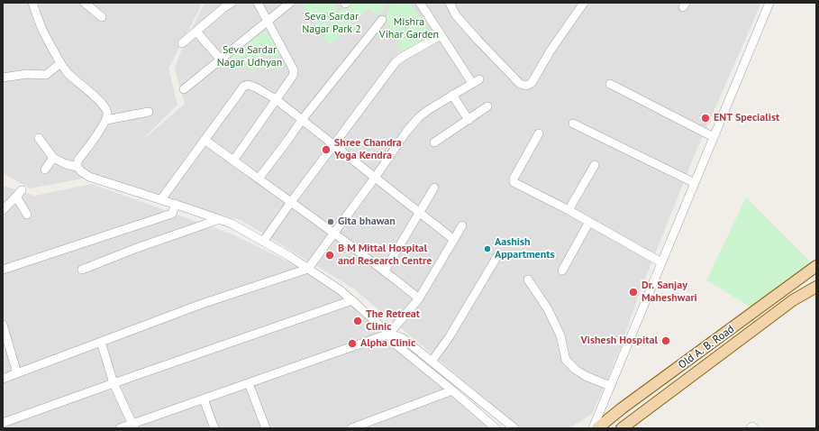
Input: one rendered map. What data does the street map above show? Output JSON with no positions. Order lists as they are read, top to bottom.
{
  "streets": {
    "main road": ["Old A. B. Road"]
  },
  "parks": ["Seva Sardar Nagar Park 2", "Mishra Vihar Garden", "Seva Sardar Nagar Udhyan"],
  "places": [
    "ENT Specialist",
    "Shree Chandra Yoga Kendra",
    "Gita bhawan",
    "Aashish Appartments",
    "B M Mittal Hospital and Research Centre",
    "Dr. Sanjay Maheshwari",
    "The Retreat Clinic",
    "Vishesh Hospital",
    "Alpha Clinic"
  ]
}
